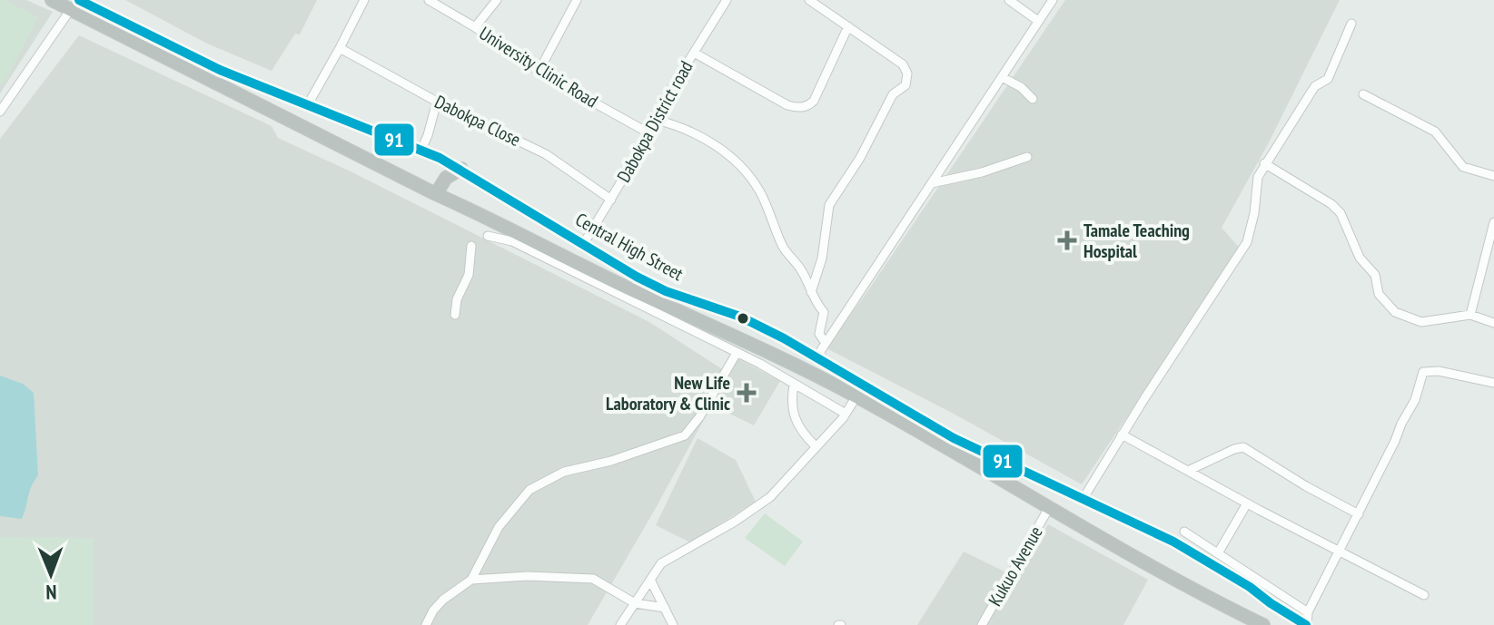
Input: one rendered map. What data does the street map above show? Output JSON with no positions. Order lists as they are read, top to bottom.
{
  "streets": {
    "highway": ["Central High Street"],
    "street": [
      "University Clinic Road",
      "Dabokpa Close",
      "Dabokpa District road",
      "Kukuo Avenue"
    ]
  },
  "crossings": [
    ["University Clinic Road", "Dabokpa District road"],
    ["Dabokpa Close", "Dabokpa District road"],
    ["Dabokpa District road", "Central High Street"],
    ["Central High Street", "Kukuo Avenue"]
  ],
  "places": {
    "health": ["Tamale Teaching Hospital", "New Life Laboratory & Clinic"]
  },
  "lines": ["transit line 91"],
  "north": "bottom"
}
